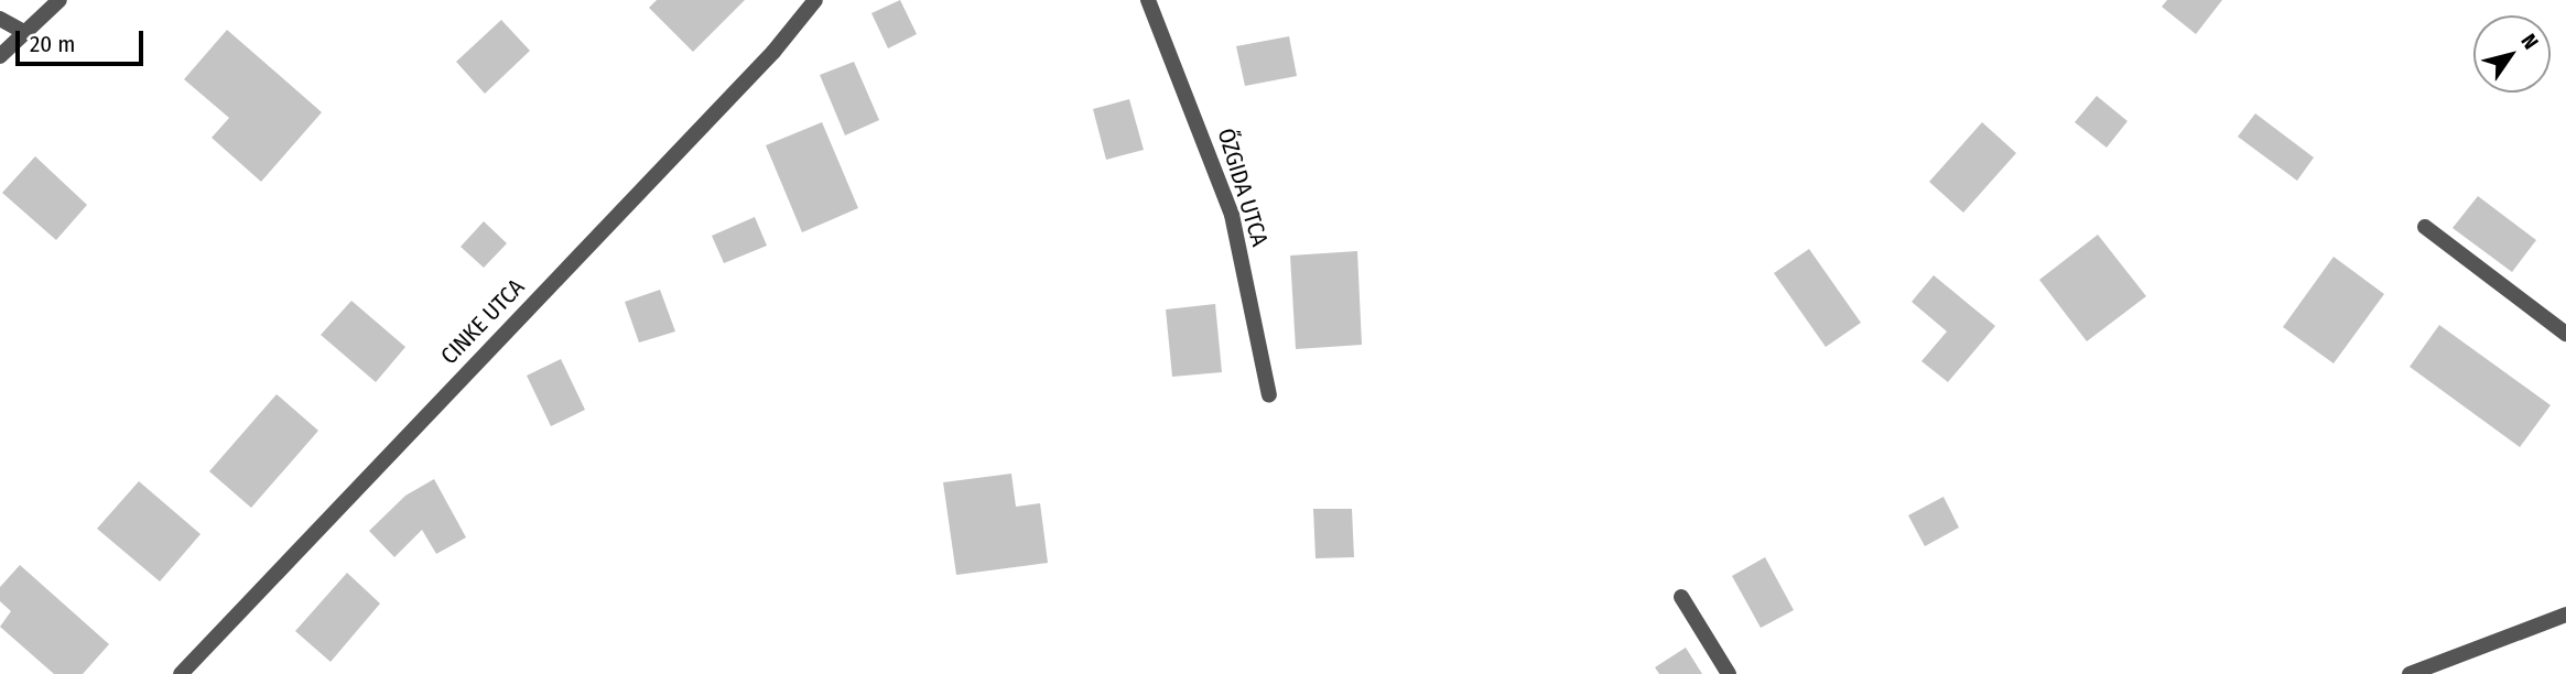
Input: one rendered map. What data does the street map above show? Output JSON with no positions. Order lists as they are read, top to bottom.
{
  "streets": {
    "street": ["ŐZGIDA UTCA", "CINKE UTCA"]
  },
  "scale_bar": "20 m",
  "north": "top right"
}
